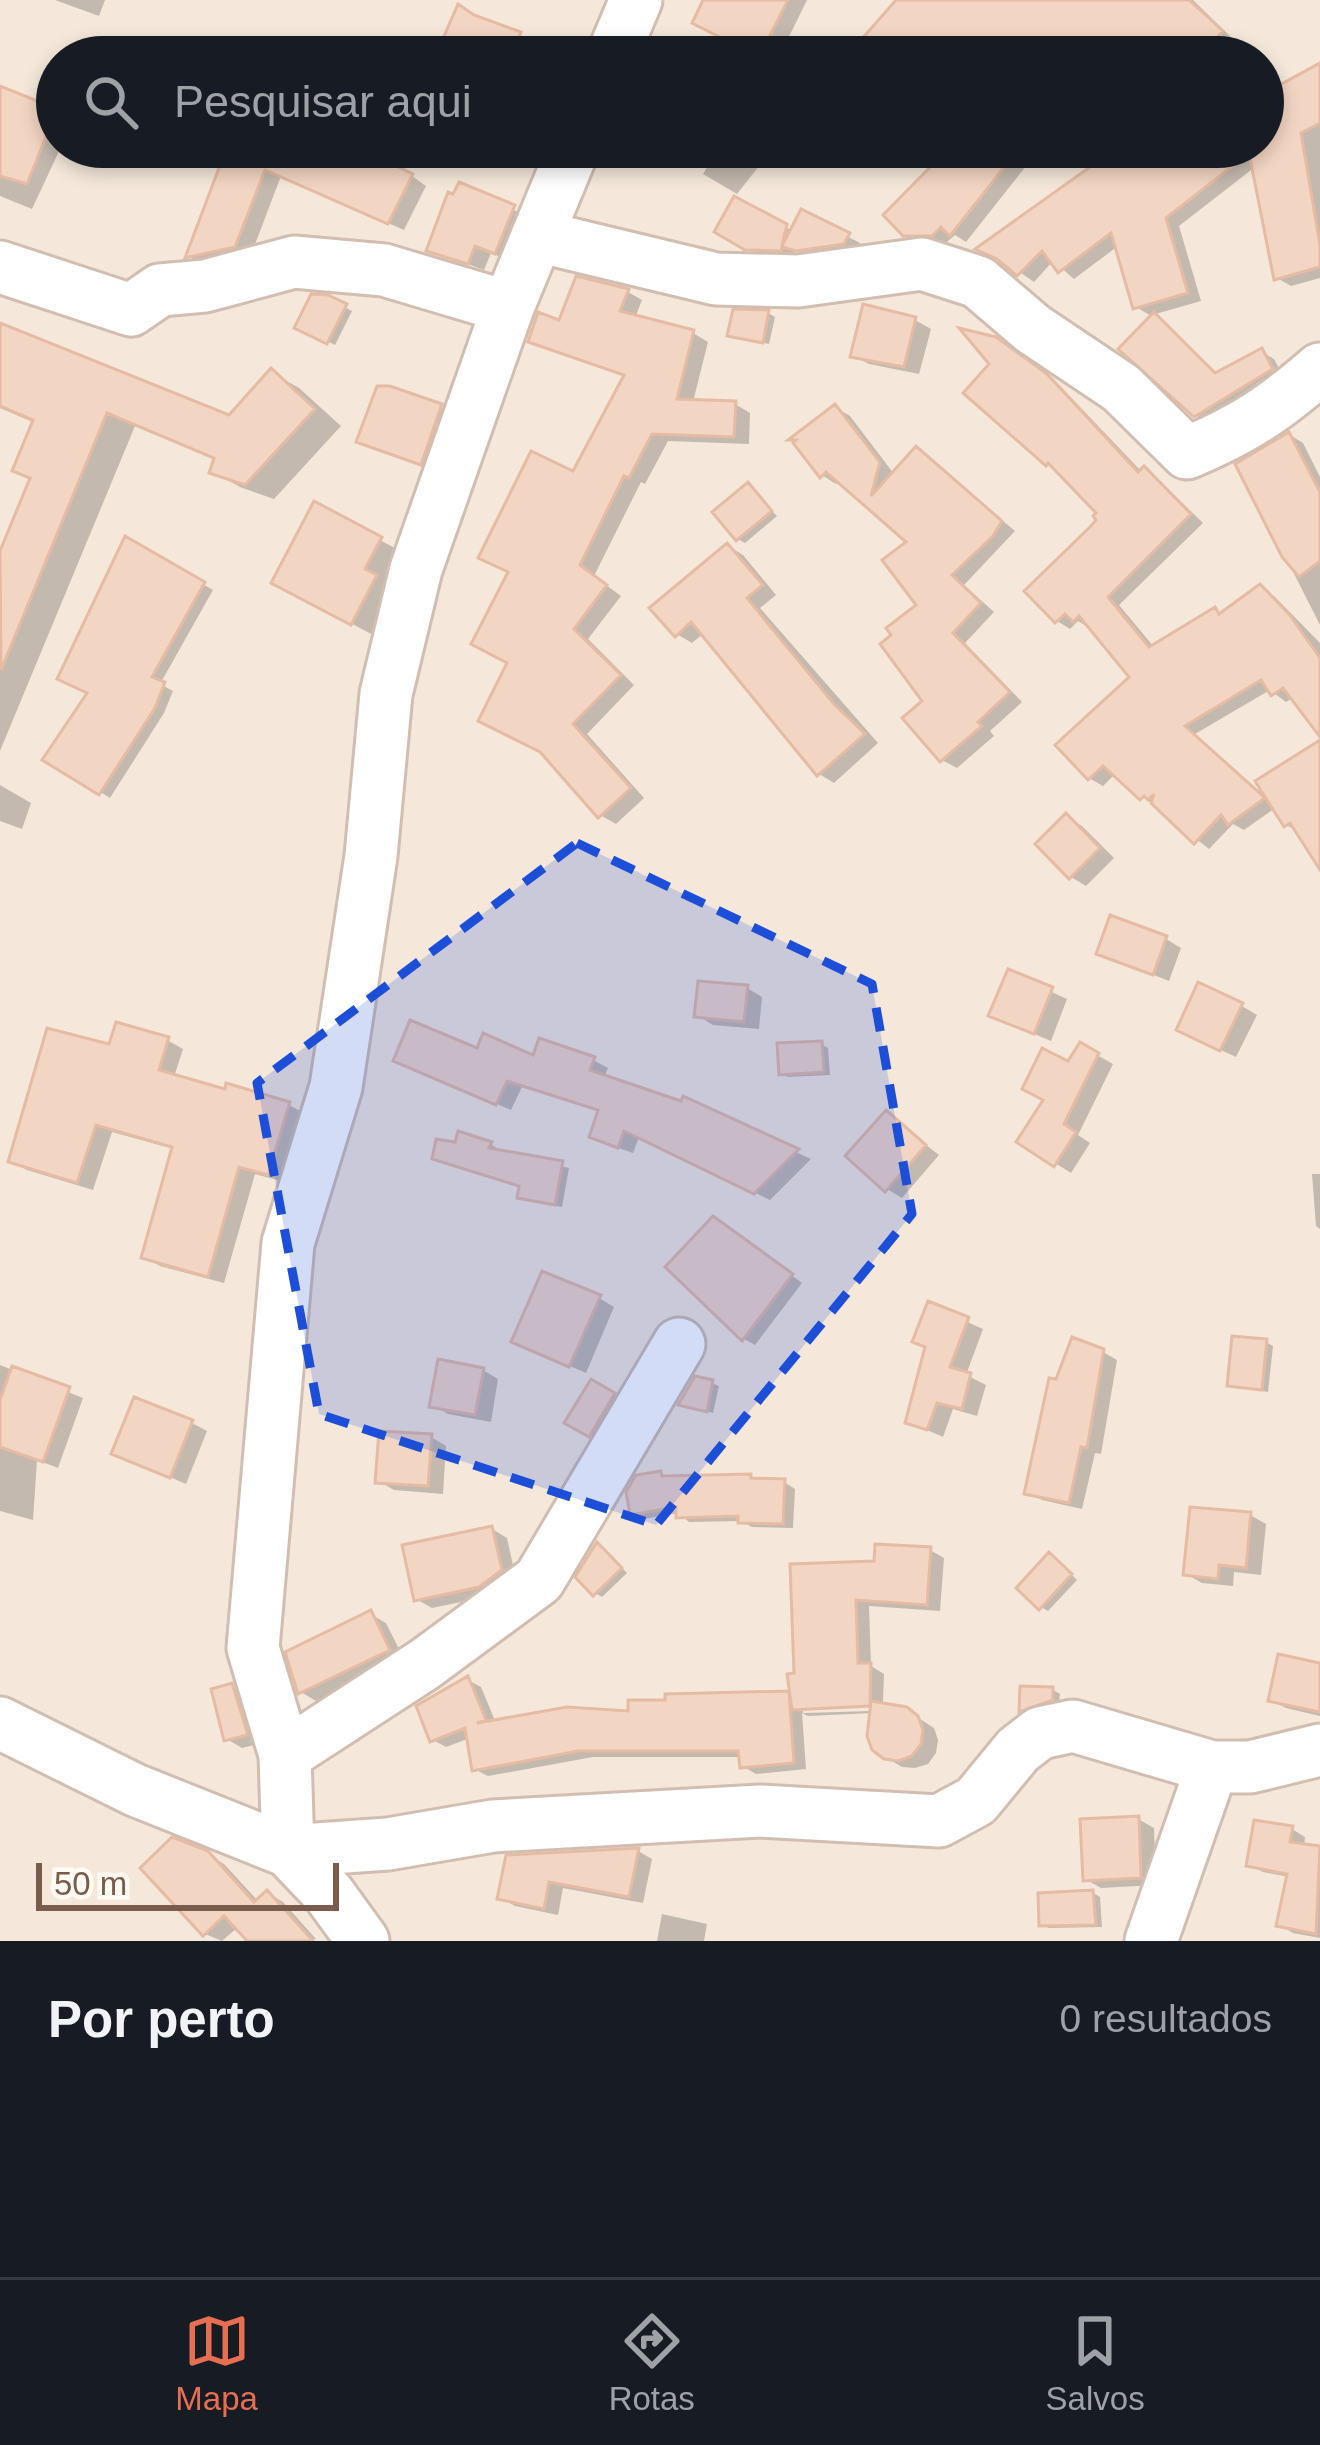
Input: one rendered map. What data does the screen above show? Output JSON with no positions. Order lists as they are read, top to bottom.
{
  "scale_bar": "50 m",
  "page": {
    "search": "Pesquisar aqui",
    "scale": "50 m",
    "heading": ["Por perto", "0 resultados"],
    "nav": ["Mapa", "Rotas", "Salvos"]
  }
}
